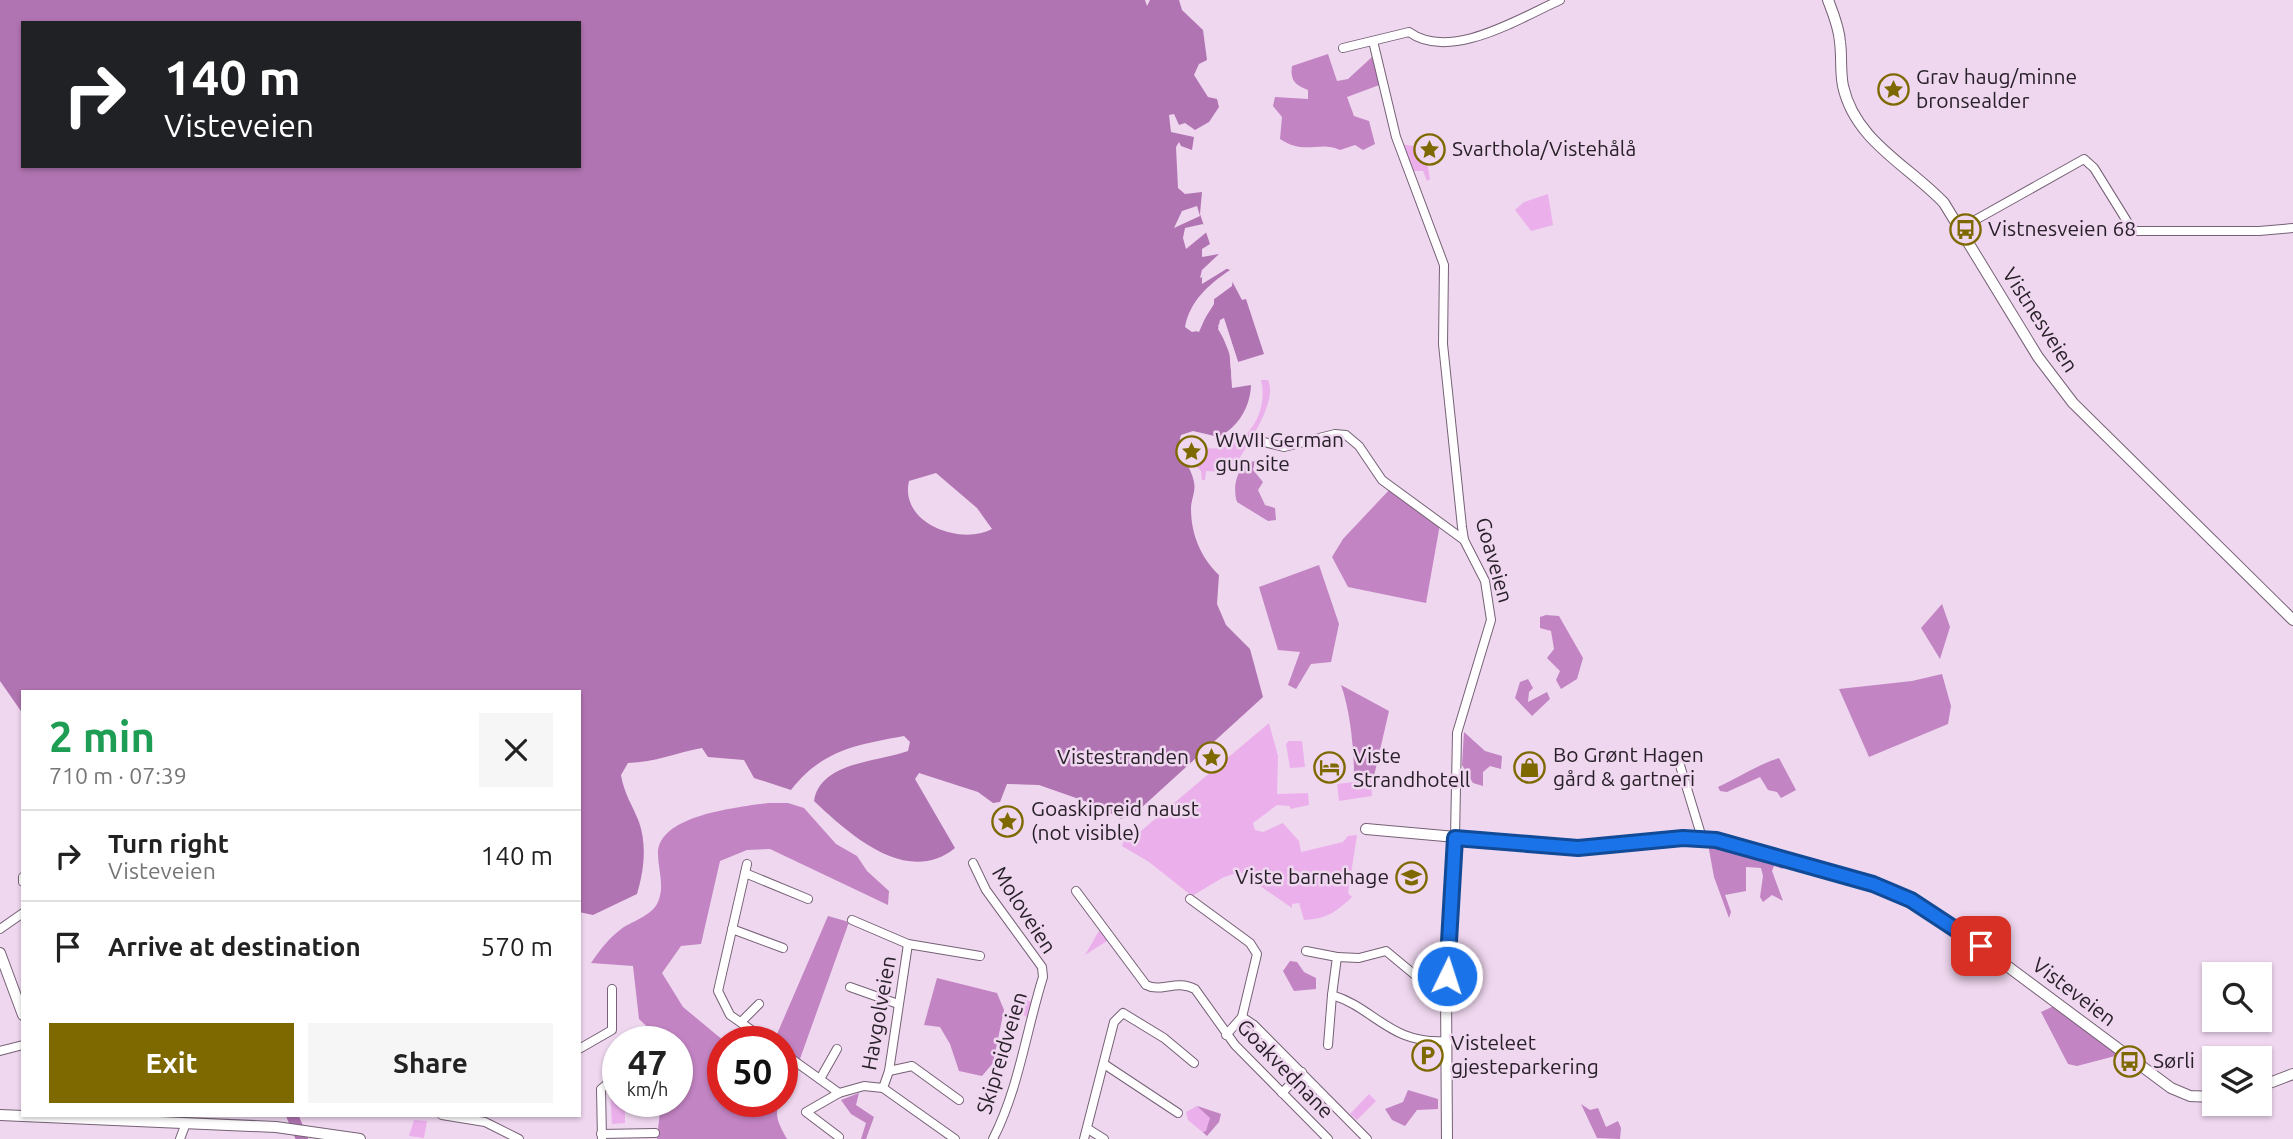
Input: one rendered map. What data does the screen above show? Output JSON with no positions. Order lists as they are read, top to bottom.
{
  "streets": {
    "main road": ["Vistnesveien", "Goaveien", "Visteveien"],
    "street": [
      "Moloveien",
      "Havgolveien",
      "Skipreidveien",
      "Goakvednane"
    ]
  },
  "crossings": [
    ["Goaveien", "Visteveien"],
    ["Moloveien", "Skipreidveien"]
  ],
  "places": {
    "place": [
      "Grav haug/minne bronsealder",
      "Svarthola/Vistehålå",
      "WWII German gun site",
      "Vistestranden",
      "Goaskipreid naust (not visible)"
    ],
    "bus stop": ["Vistnesveien 68", "Sørli"],
    "shop": ["Bo Grønt Hagen gård & gartneri"],
    "hotel": ["Viste Strandhotell"],
    "school or university": ["Viste barnehage"],
    "parking": ["Visteleet gjesteparkering"]
  },
  "page": {
    "turn": ["140 m", "Visteveien"],
    "heading": ["2 min", "710 m · 07:39"],
    "list": [
      {
        "name": "Turn right",
        "note": "Visteveien",
        "value": "140 m"
      },
      {
        "name": "Arrive at destination",
        "value": "570 m"
      }
    ],
    "buttons": ["Exit", "Share"],
    "speed": "47 km/h",
    "limit": "50"
  }
}
